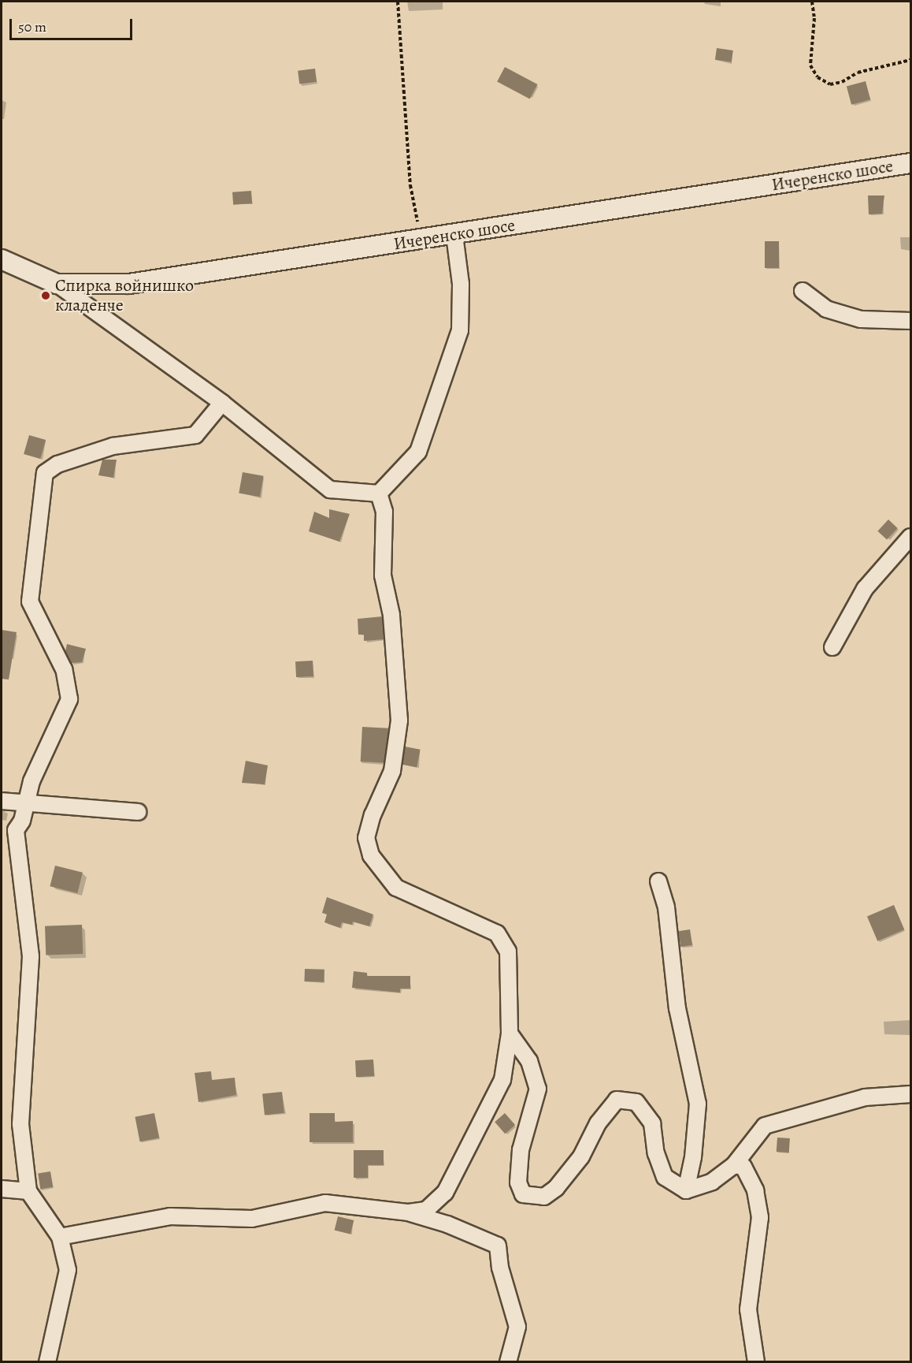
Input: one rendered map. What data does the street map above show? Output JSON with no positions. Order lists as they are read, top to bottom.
{
  "streets": {
    "street": ["Ичеренско шосе"]
  },
  "places": ["Спирка войнишко кладенче"],
  "scale_bar": "50 m"
}
